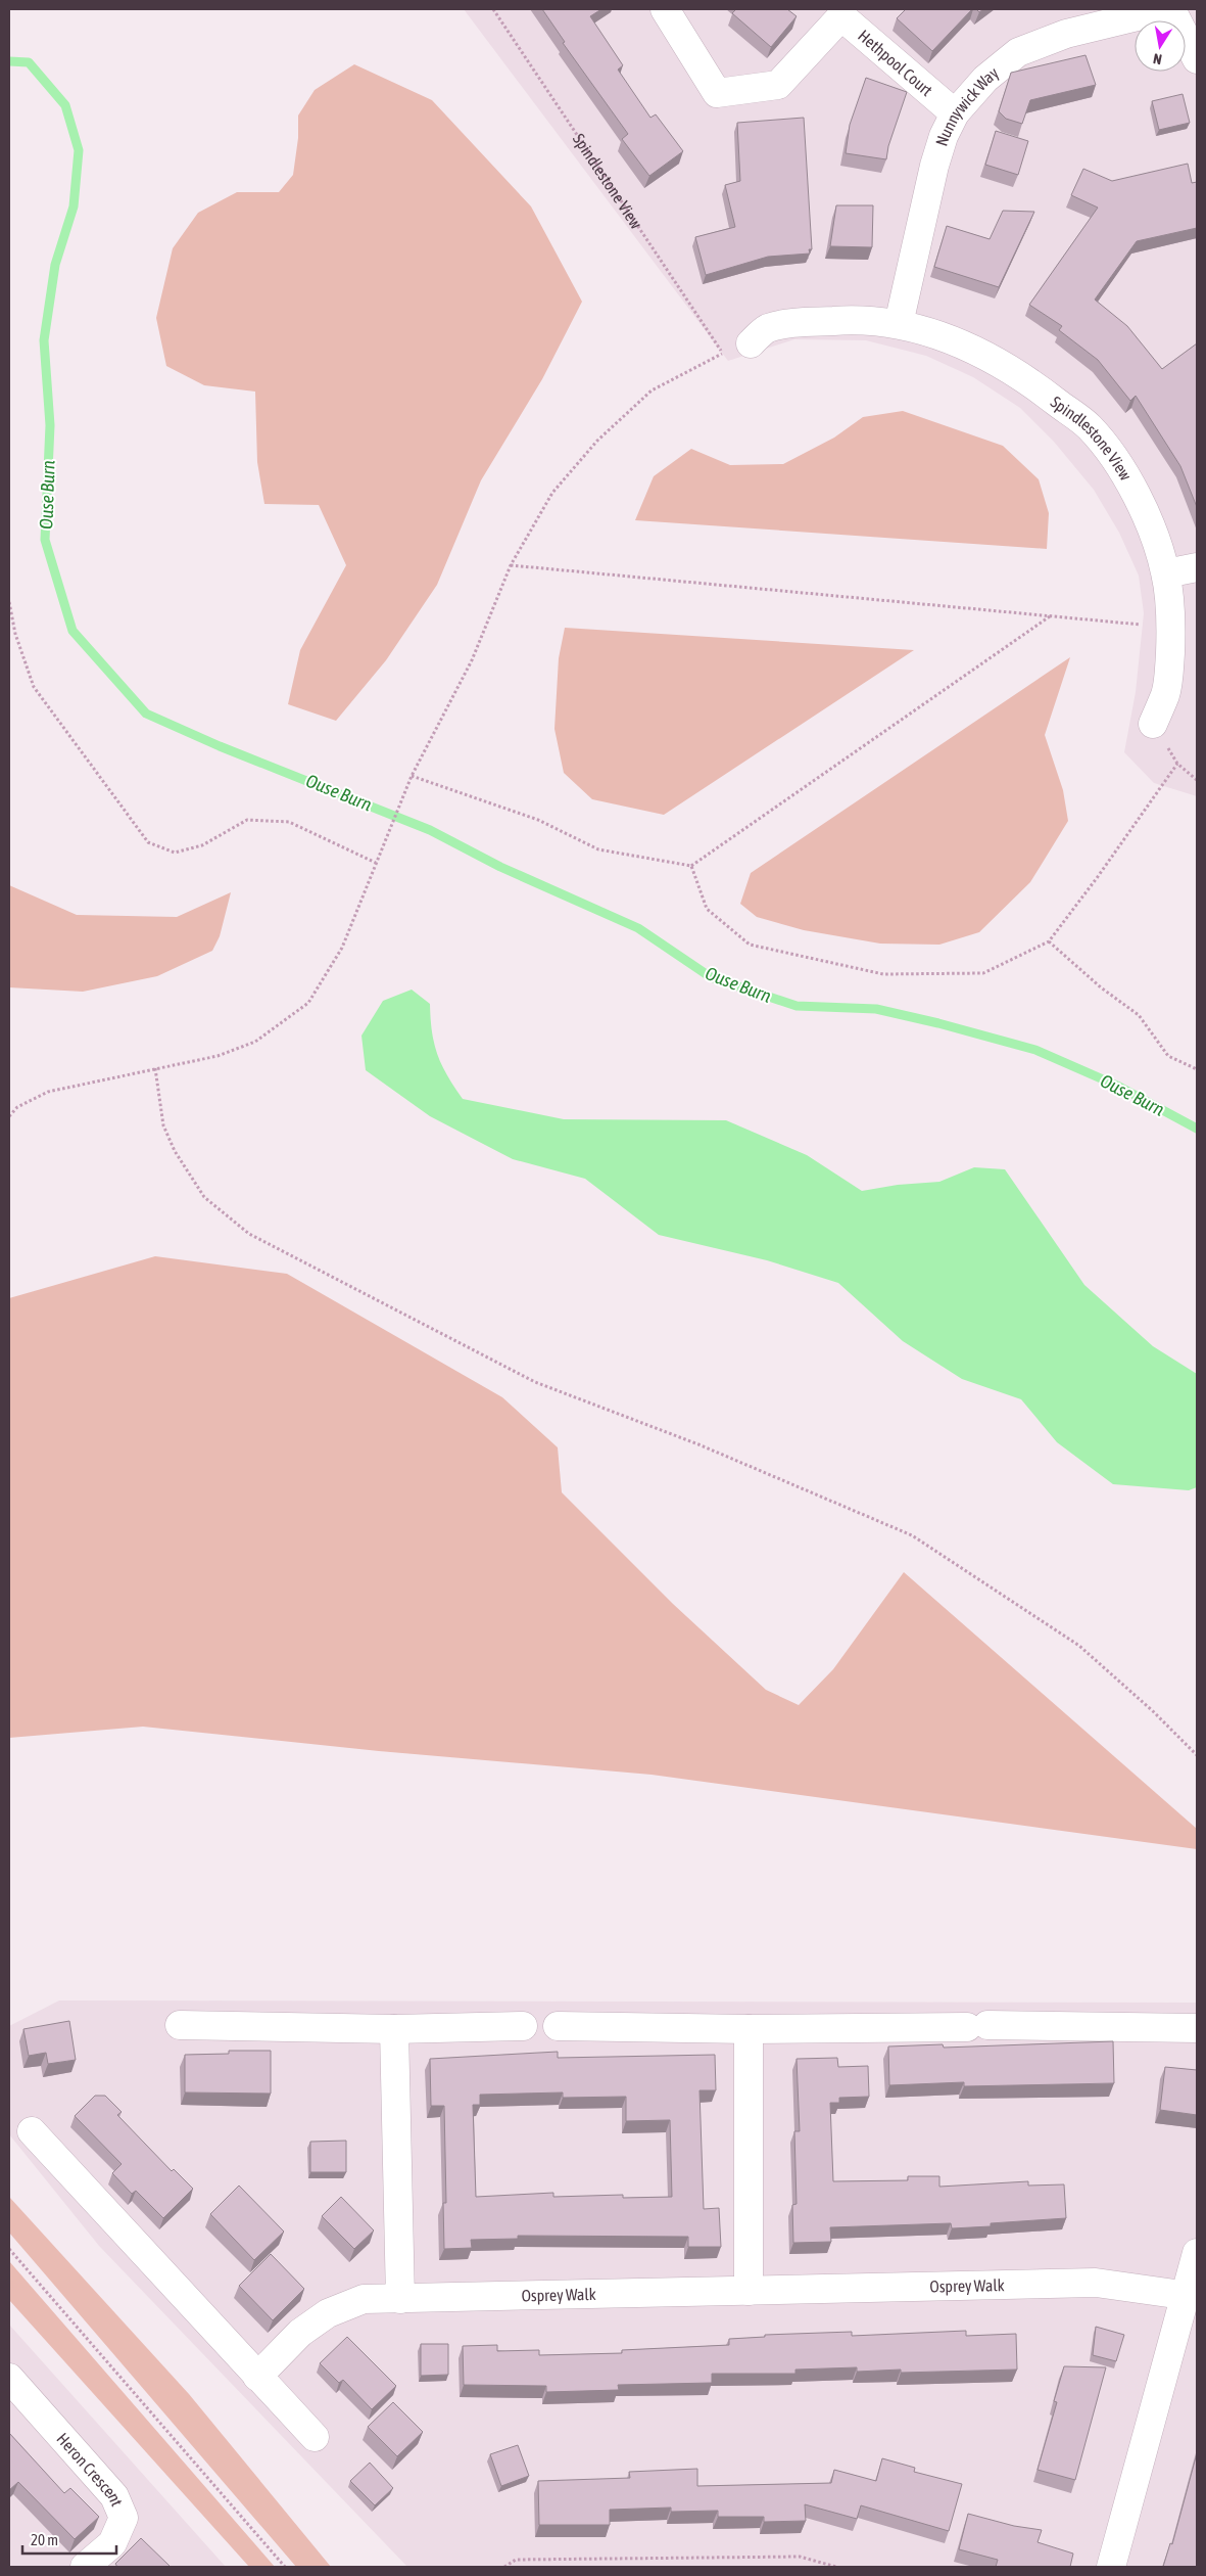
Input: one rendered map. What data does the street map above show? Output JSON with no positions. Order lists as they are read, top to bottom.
{
  "streets": {
    "street": [
      "Hethpool Court",
      "Nunnywick Way",
      "Spindlestone View",
      "Osprey Walk",
      "Heron Crescent"
    ]
  },
  "crossings": [
    ["Hethpool Court", "Nunnywick Way"],
    ["Nunnywick Way", "Spindlestone View"]
  ],
  "water": ["Ouse Burn"],
  "scale_bar": "20 m",
  "north": "bottom"
}
